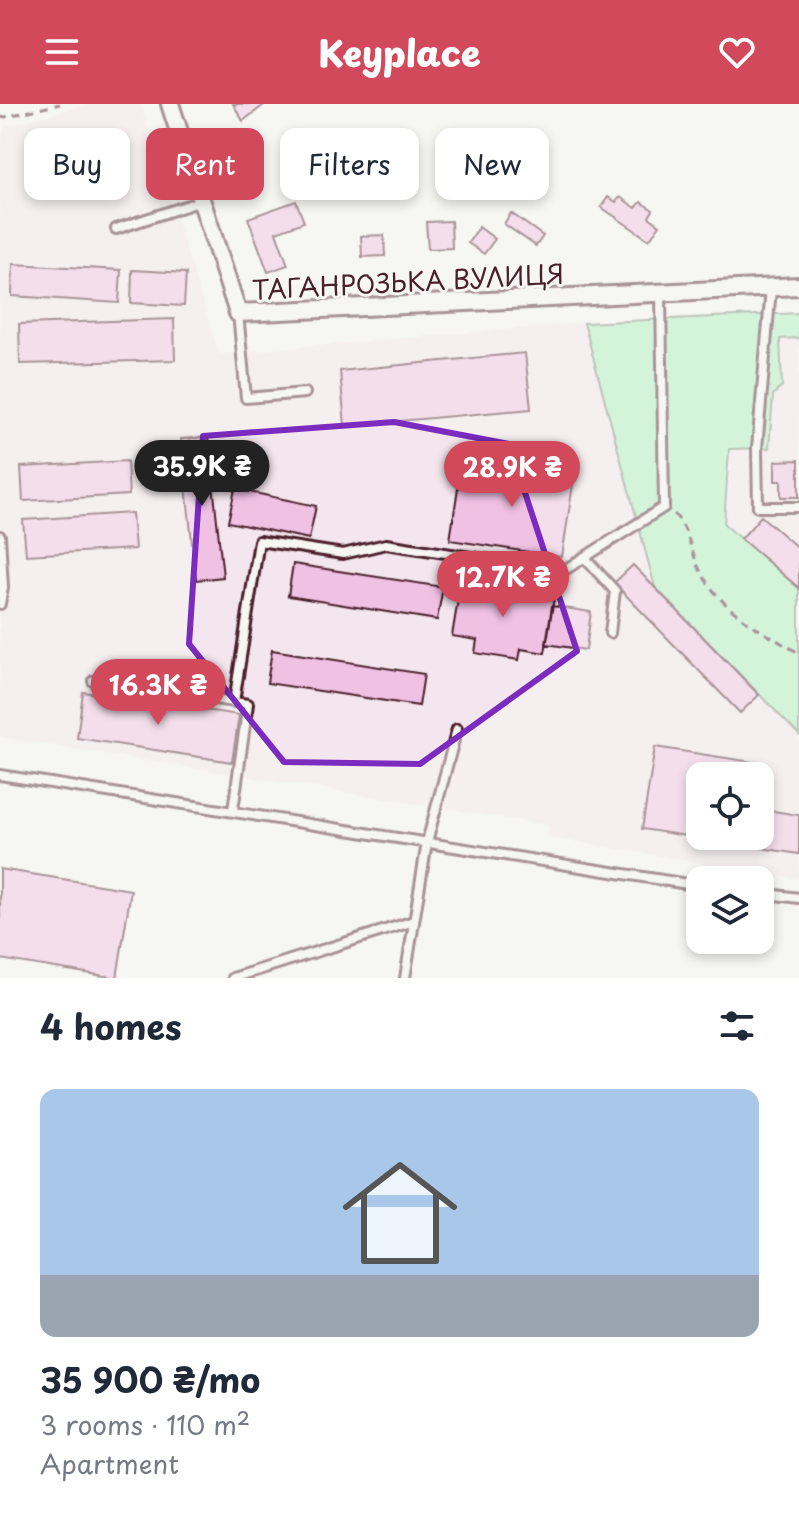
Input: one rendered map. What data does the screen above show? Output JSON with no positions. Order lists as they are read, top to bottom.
{
  "streets": {
    "street": ["ТАГАНРОЗЬКА ВУЛИЦЯ"]
  },
  "page": {
    "header": "Keyplace",
    "chip": [
      "Buy",
      "Rent",
      "Filters",
      "New"
    ],
    "price": [
      "35.9K ₴",
      "28.9K ₴",
      "12.7K ₴",
      "16.3K ₴"
    ],
    "heading": "4 homes",
    "list": [
      {
        "name": "35 900 ₴/mo",
        "note": "3 rooms · 110 m² · Apartment"
      }
    ]
  }
}
